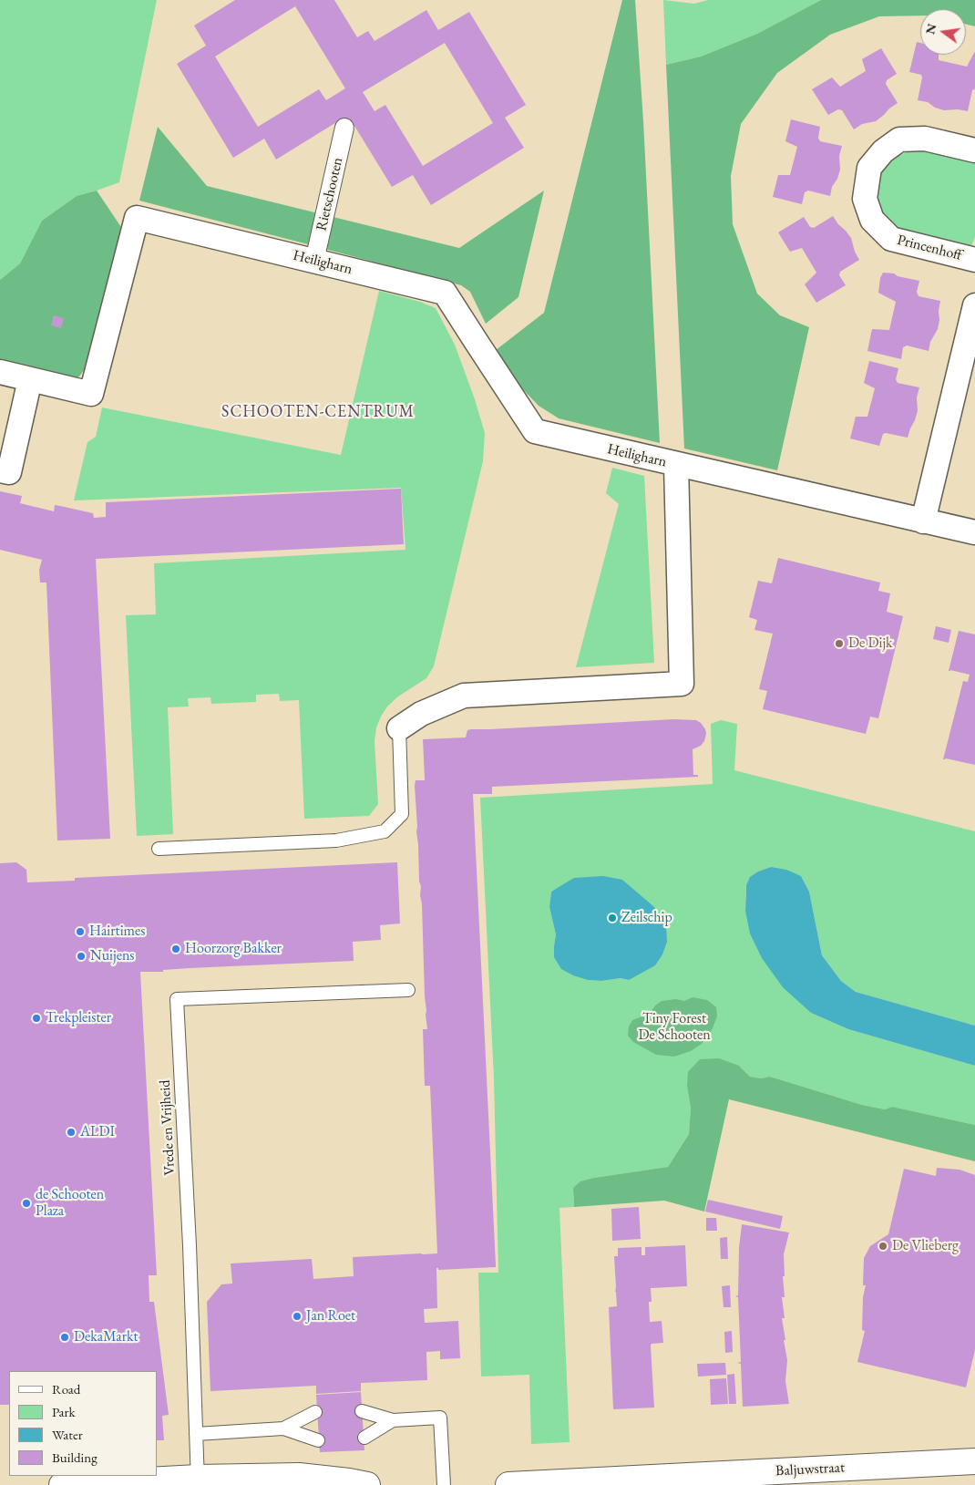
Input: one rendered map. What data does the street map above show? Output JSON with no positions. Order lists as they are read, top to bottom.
{
  "streets": {
    "street": [
      "Rietschooten",
      "Princenhoff",
      "Heiligharn",
      "Baljuwstraat"
    ],
    "lane": ["Vrede en Vrijheid"]
  },
  "crossings": [
    ["Rietschooten", "Heiligharn"]
  ],
  "districts": ["SCHOOTEN-CENTRUM"],
  "parks": ["Tiny Forest De Schooten"],
  "places": [
    "De Dijk",
    "Zeilschip",
    "Hairtimes",
    "Hoorzorg Bakker",
    "Nuijens",
    "Trekpleister",
    "ALDI",
    "de Schooten Plaza",
    "De Vlieberg",
    "Jan Roet",
    "DekaMarkt"
  ],
  "legend": [
    "Road",
    "Park",
    "Water",
    "Building"
  ],
  "north": "left"
}
